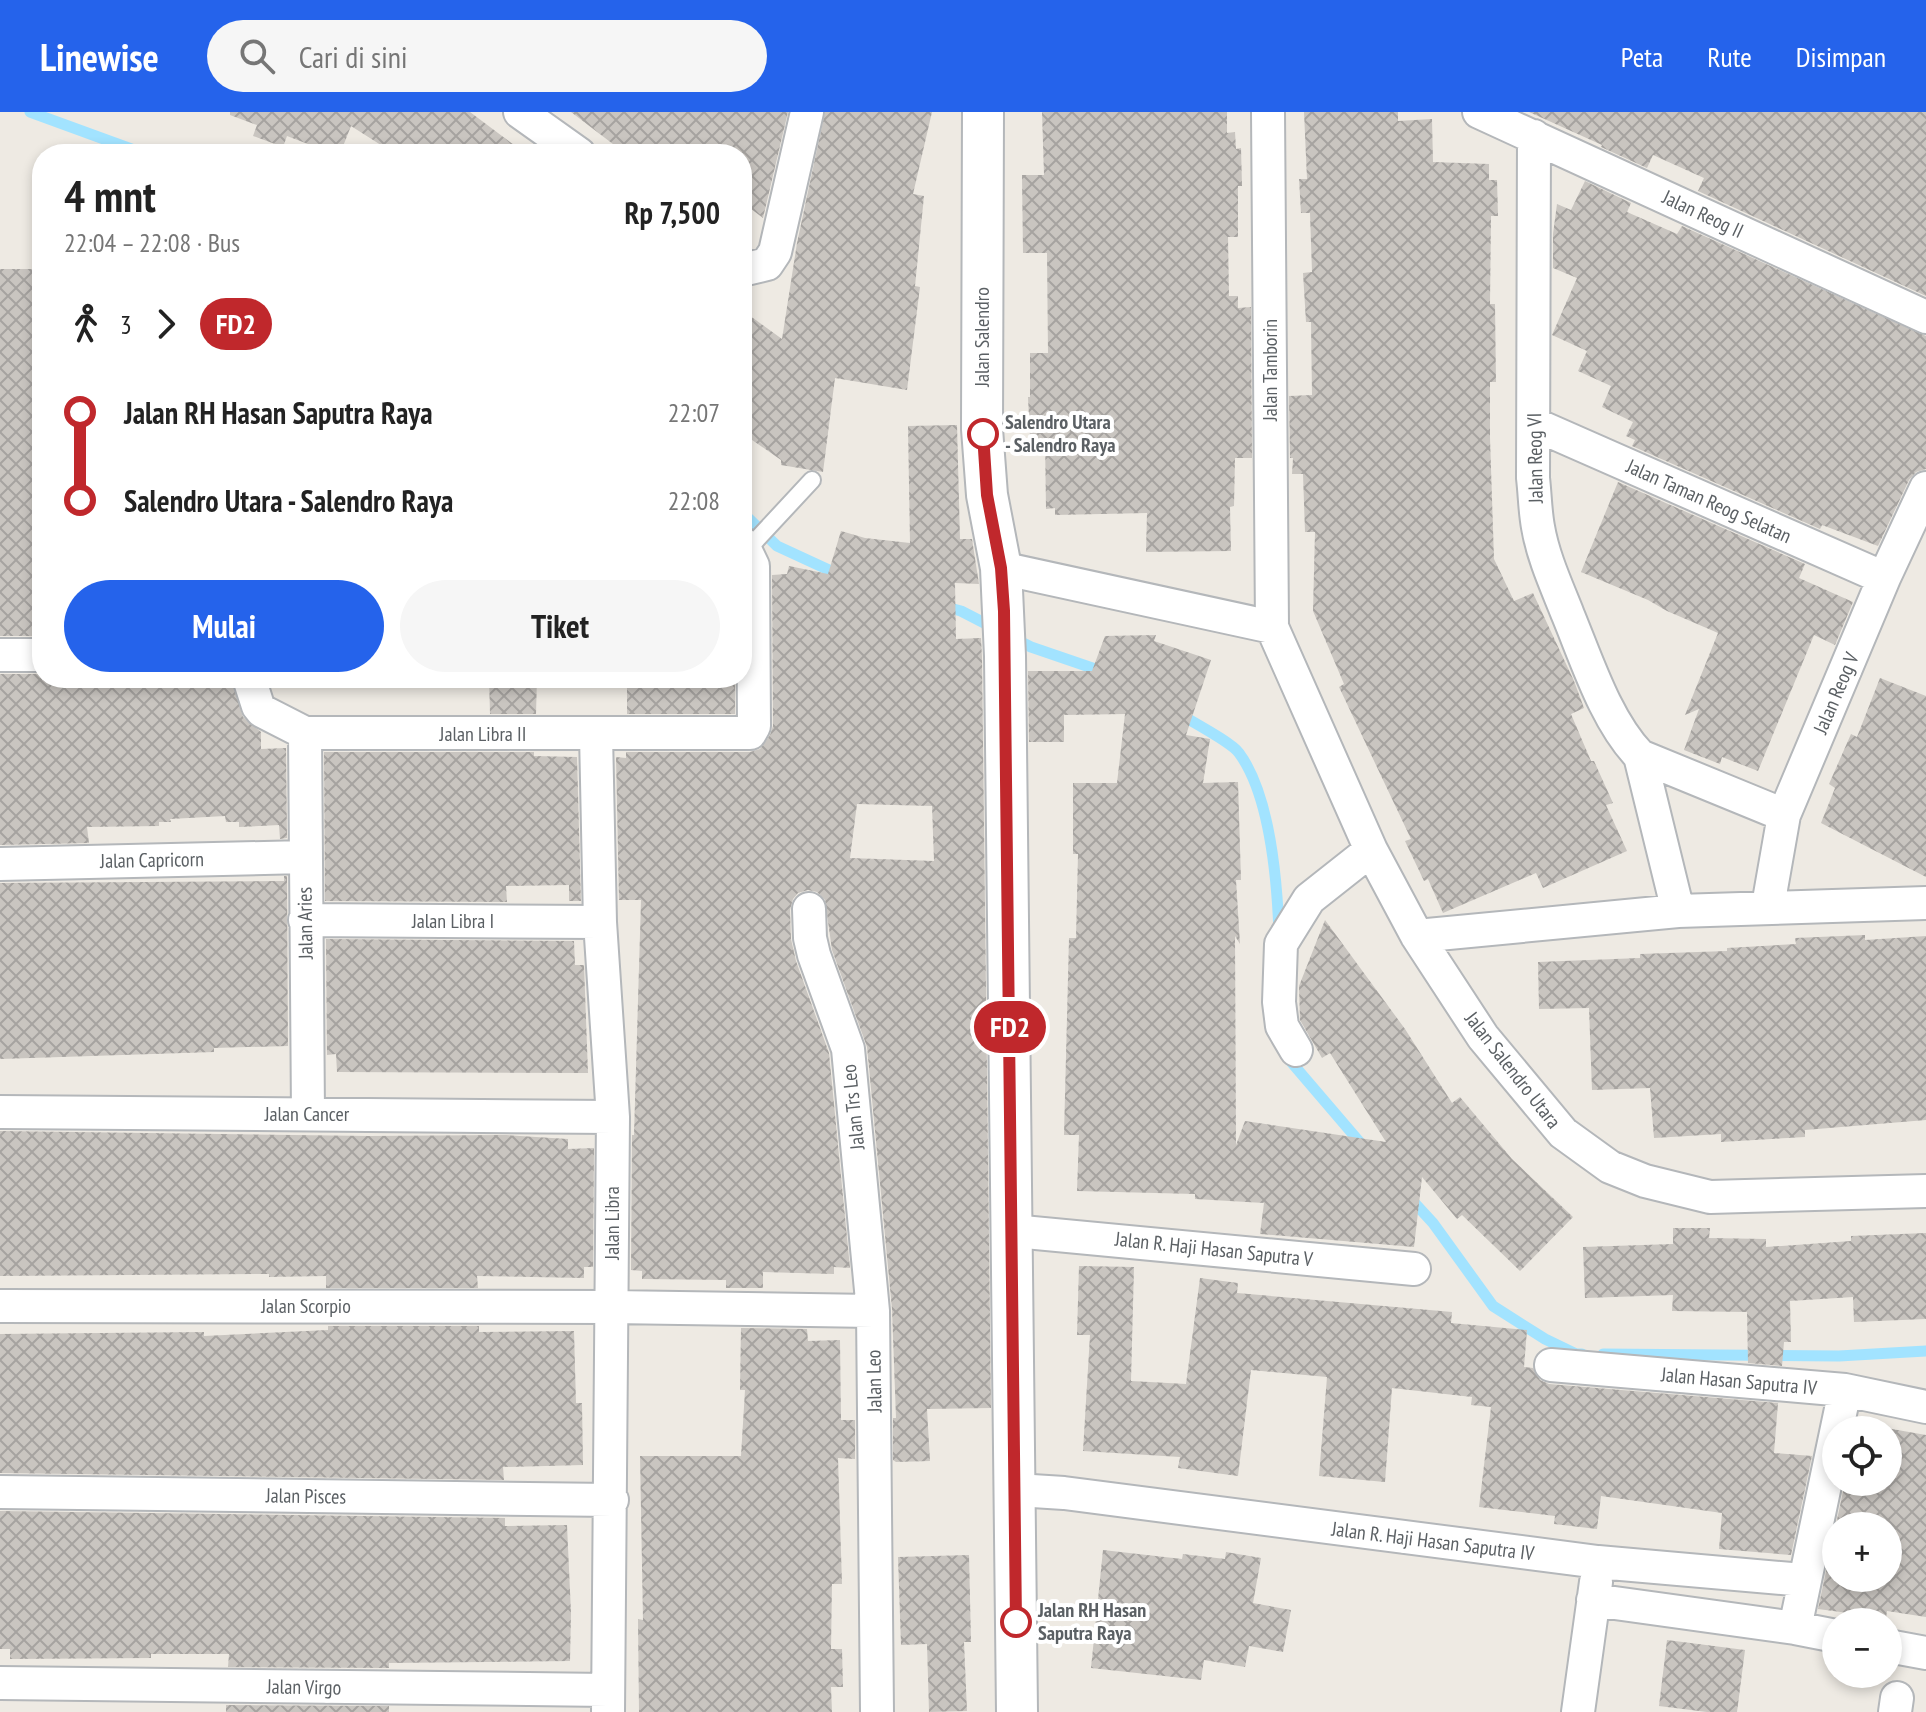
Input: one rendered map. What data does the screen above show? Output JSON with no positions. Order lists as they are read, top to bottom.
{
  "streets": {
    "street": [
      "Jalan Reog II",
      "Jalan Salendro",
      "Jalan Tamborin",
      "Jalan Reog VI",
      "Jalan Taman Reog Selatan",
      "Jalan Reog V",
      "Jalan Libra II",
      "Jalan Capricorn",
      "Jalan Libra I",
      "Jalan Aries",
      "Jalan Salendro Utara",
      "Jalan Trs Leo",
      "Jalan Cancer",
      "Jalan Libra",
      "Jalan R. Haji Hasan Saputra V",
      "Jalan Scorpio",
      "Jalan Leo",
      "Jalan Hasan Saputra IV",
      "Jalan Pisces",
      "Jalan R. Haji Hasan Saputra IV",
      "Jalan Virgo"
    ]
  },
  "crossings": [
    ["Jalan Reog II", "Jalan Reog VI"],
    ["Jalan Salendro", "Jalan R. Haji Hasan Saputra V"],
    ["Jalan Salendro", "Jalan R. Haji Hasan Saputra IV"],
    ["Jalan Tamborin", "Jalan Salendro Utara"],
    ["Jalan Reog VI", "Jalan Taman Reog Selatan"],
    ["Jalan Taman Reog Selatan", "Jalan Reog V"],
    ["Jalan Libra II", "Jalan Aries"],
    ["Jalan Libra II", "Jalan Libra"],
    ["Jalan Capricorn", "Jalan Aries"],
    ["Jalan Libra I", "Jalan Aries"],
    ["Jalan Libra I", "Jalan Libra"],
    ["Jalan Aries", "Jalan Cancer"],
    ["Jalan Trs Leo", "Jalan Leo"],
    ["Jalan Cancer", "Jalan Libra"],
    ["Jalan Libra", "Jalan Scorpio"],
    ["Jalan Libra", "Jalan Pisces"],
    ["Jalan Libra", "Jalan Virgo"]
  ],
  "places": ["Salendro Utara - Salendro Raya", "Jalan RH Hasan Saputra Raya"],
  "lines": ["bus line FD2"],
  "page": {
    "header": "Linewise",
    "search": "Cari di sini",
    "nav": ["Peta", "Rute", "Disimpan"],
    "on_map": "FD2",
    "heading": ["4 mnt", "22:04 – 22:08 · Bus", "Rp 7,500"],
    "legs": ["3", "FD2"],
    "list": [
      {
        "name": "Jalan RH Hasan Saputra Raya",
        "value": "22:07"
      },
      {
        "name": "Salendro Utara - Salendro Raya",
        "value": "22:08"
      }
    ],
    "buttons": ["Mulai", "Tiket"],
    "map_buttons": ["+", "−"]
  }
}
